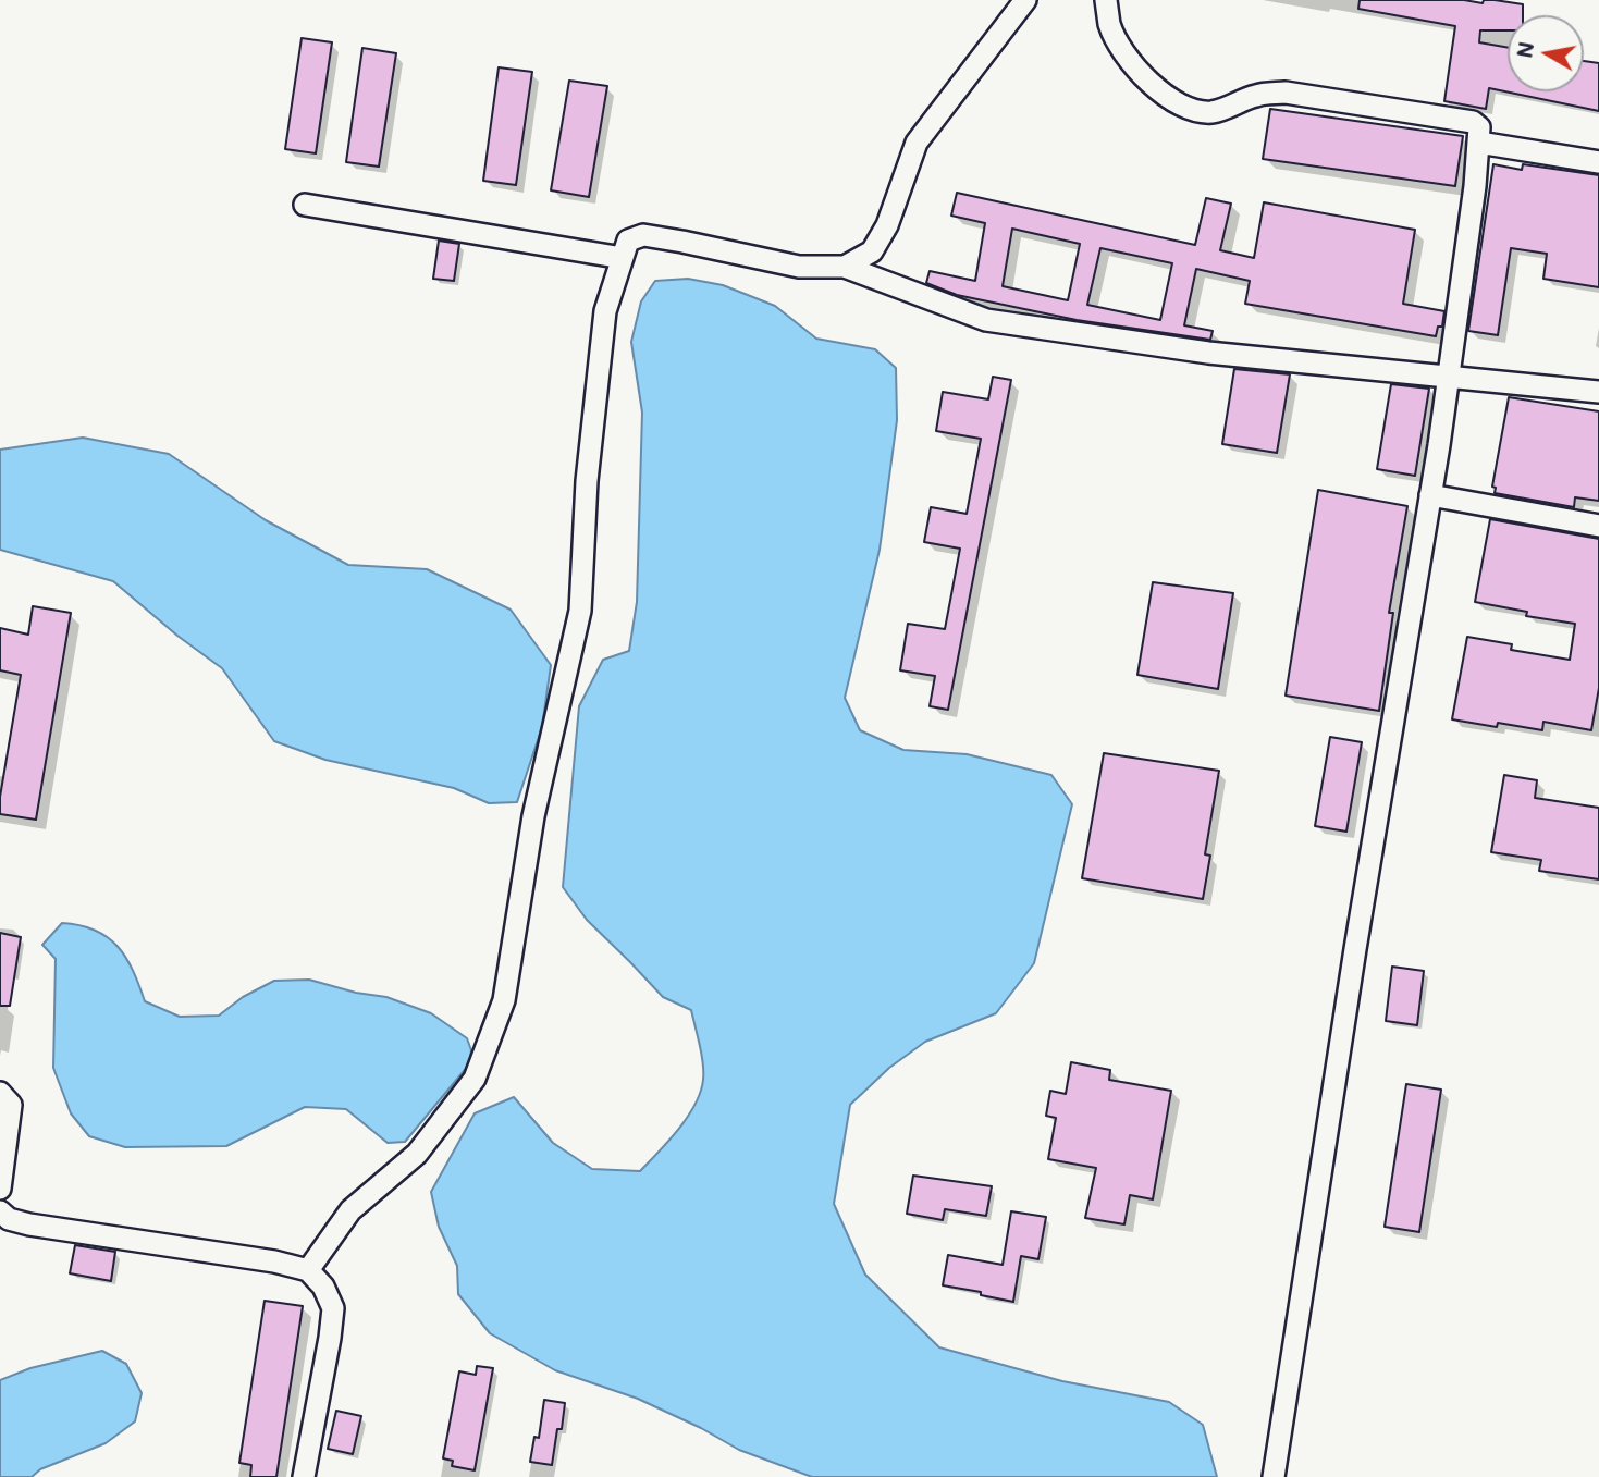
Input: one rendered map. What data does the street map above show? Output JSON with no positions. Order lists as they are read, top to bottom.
{
  "north": "left"
}
